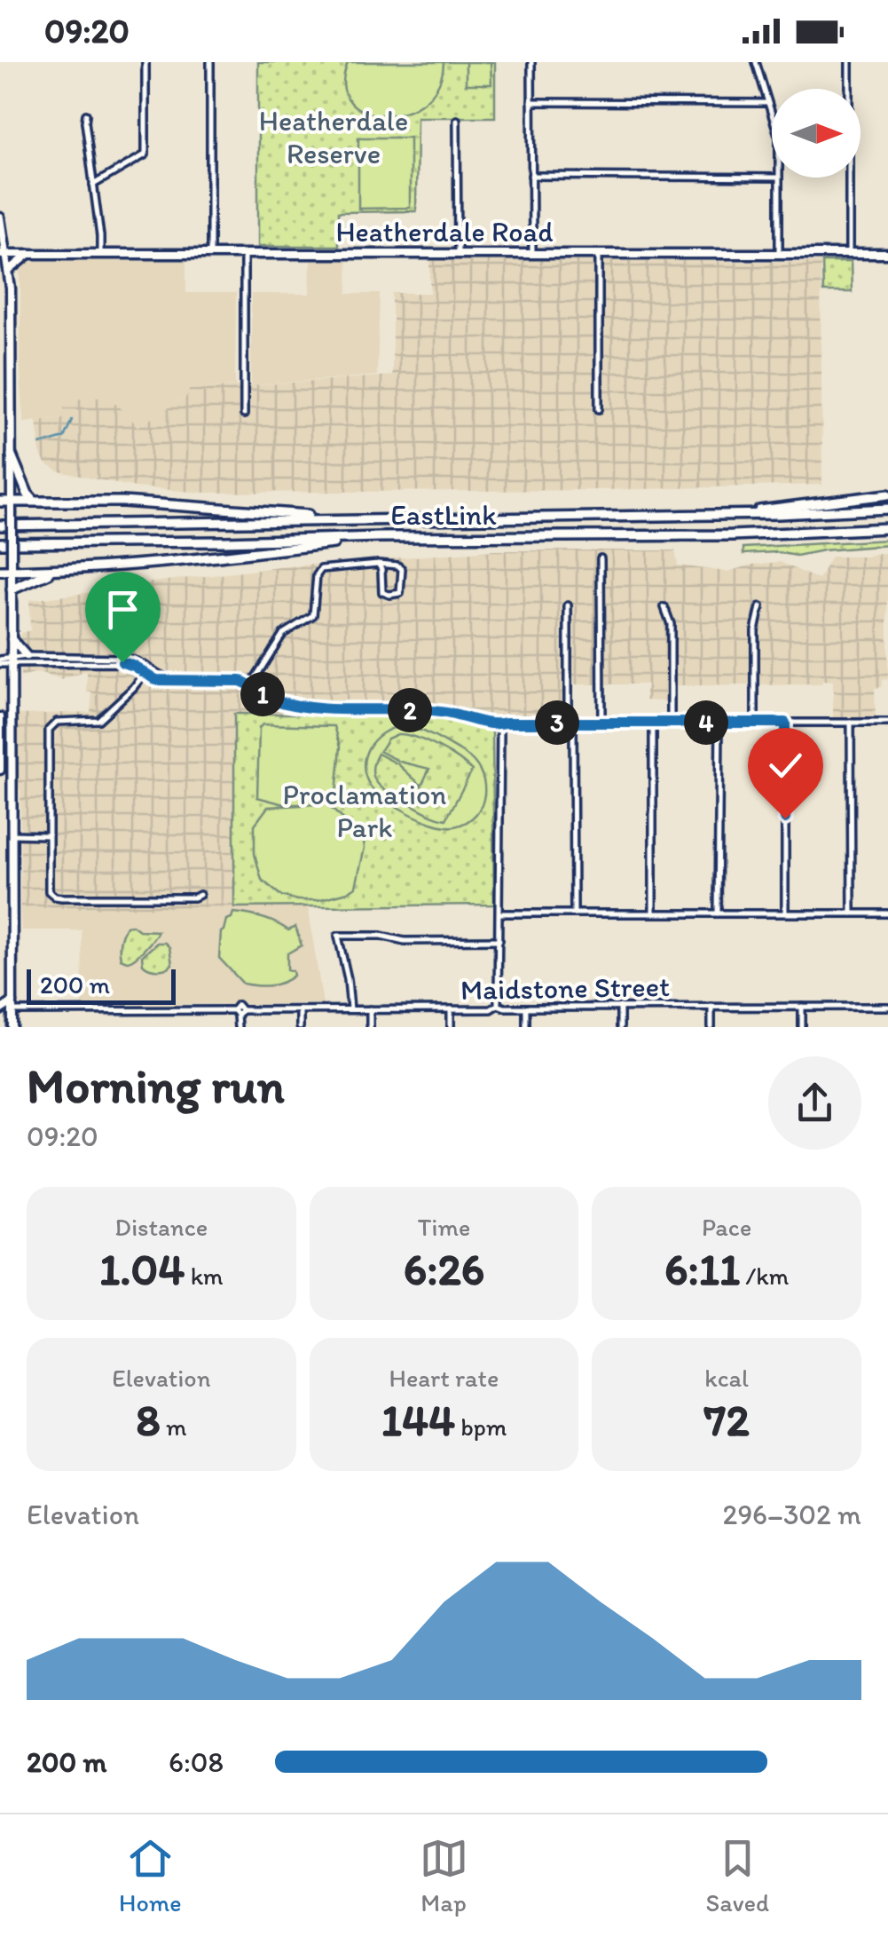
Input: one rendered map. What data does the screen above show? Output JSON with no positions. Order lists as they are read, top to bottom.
{
  "streets": {
    "highway": ["EastLink"],
    "main road": ["Heatherdale Road"],
    "street": ["Maidstone Street"]
  },
  "parks": ["Heatherdale Reserve", "Proclamation Park"],
  "scale_bar": "200 m",
  "north": "right",
  "page": {
    "status": "09:20",
    "pins": [
      "1",
      "2",
      "3",
      "4"
    ],
    "scale": "200 m",
    "heading": ["Morning run", "09:20"],
    "stats": [
      ["Distance", "1.04 km"],
      ["Time", "6:26"],
      ["Pace", "6:11 /km"],
      ["Elevation", "8 m"],
      ["Heart rate", "144 bpm"],
      ["kcal", "72"]
    ],
    "chart": ["Elevation", "296–302 m"],
    "list": [
      {
        "name": "200 m",
        "note": "6:08"
      }
    ],
    "tabs": ["Home", "Map", "Saved"]
  }
}
